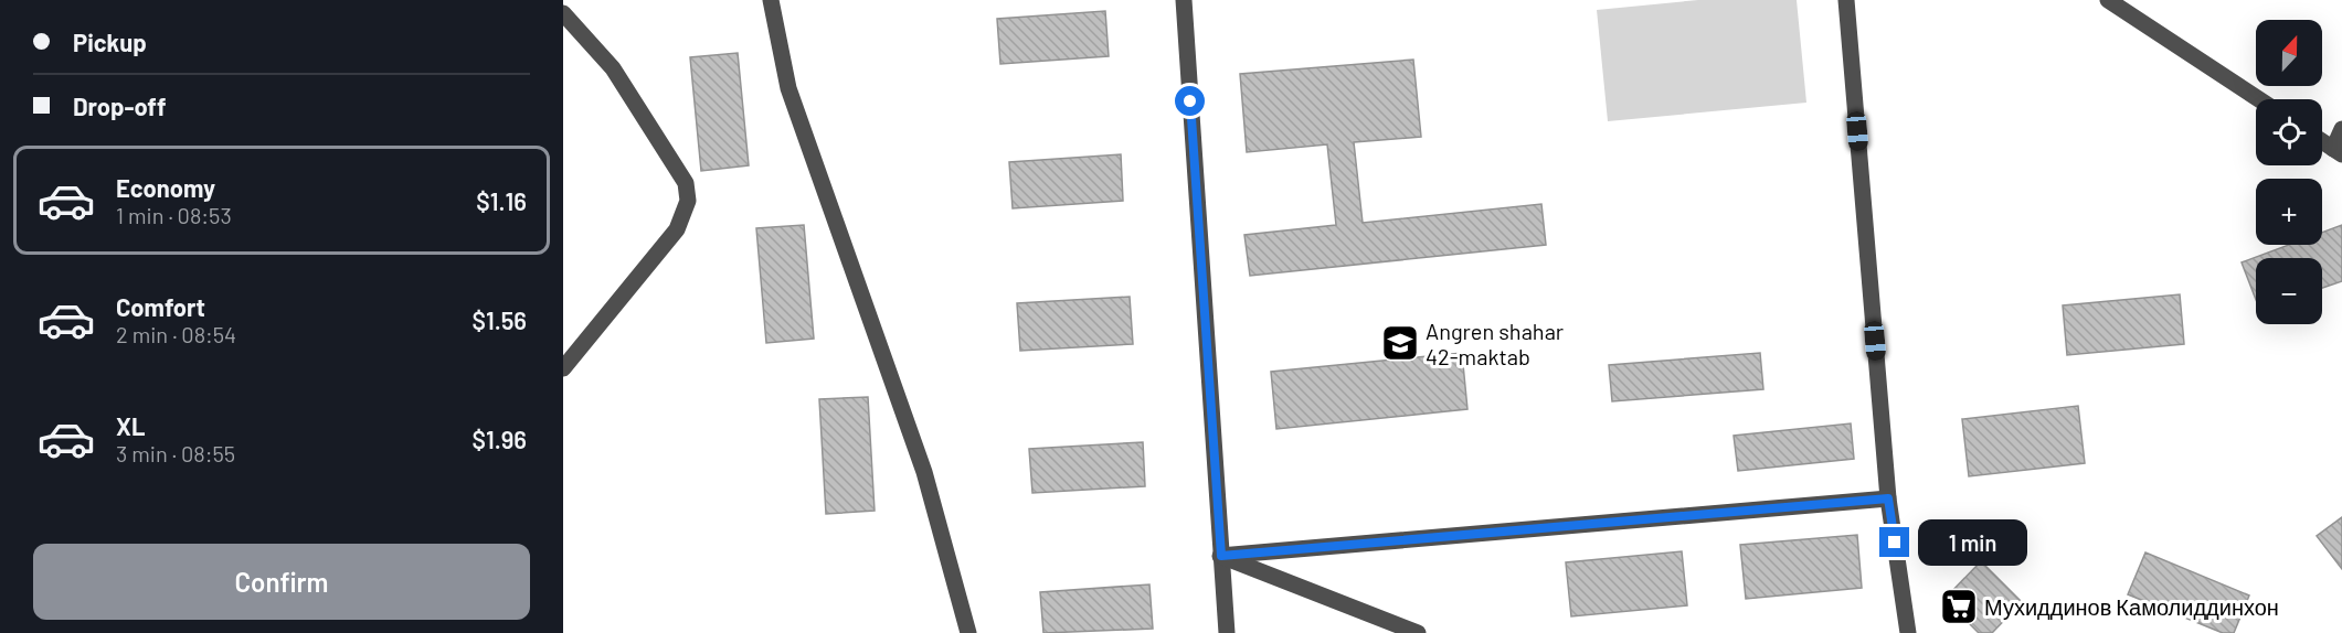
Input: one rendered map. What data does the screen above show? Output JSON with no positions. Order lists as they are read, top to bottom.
{
  "places": {
    "school or university": ["Angren shahar 42-maktab"],
    "supermarket": ["Мухиддинов Камолиддинхон"]
  },
  "north": "top",
  "page": {
    "banner": ["Pickup", "Drop-off"],
    "map_buttons": ["+", "−"],
    "list": [
      {
        "name": "Economy",
        "note": "1 min · 08:53",
        "value": "$1.16"
      },
      {
        "name": "Comfort",
        "note": "2 min · 08:54",
        "value": "$1.56"
      },
      {
        "name": "XL",
        "note": "3 min · 08:55",
        "value": "$1.96"
      }
    ],
    "bubble": "1 min",
    "buttons": "Confirm"
  }
}
